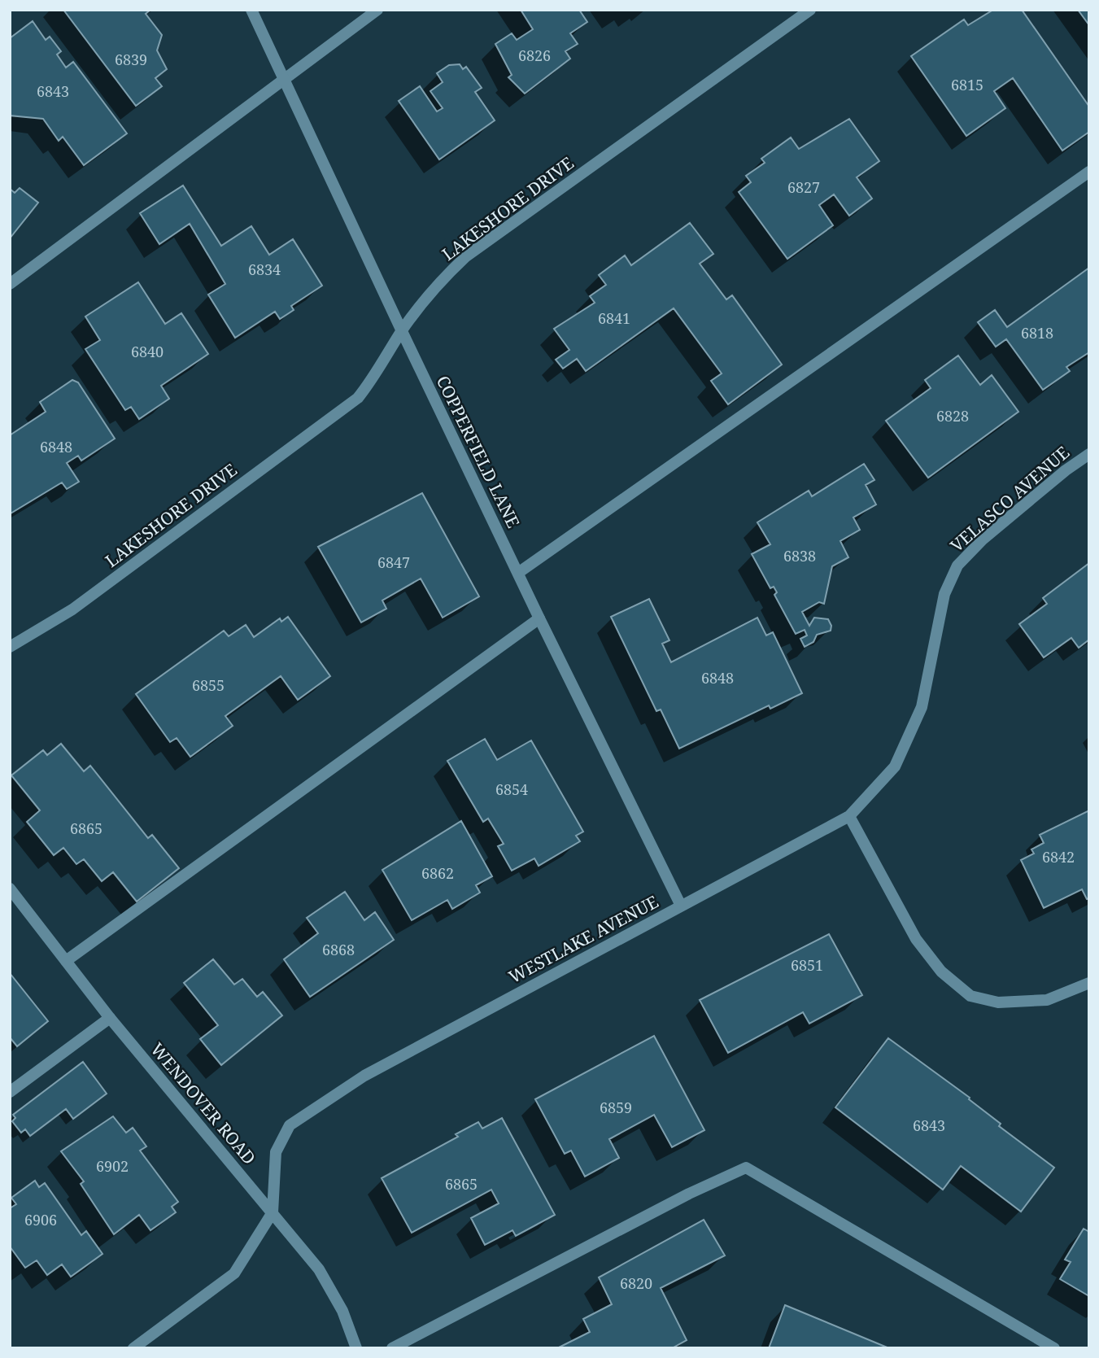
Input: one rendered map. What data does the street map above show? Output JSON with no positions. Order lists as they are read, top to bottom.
{
  "streets": {
    "street": [
      "LAKESHORE DRIVE",
      "COPPERFIELD LANE",
      "VELASCO AVENUE",
      "WESTLAKE AVENUE",
      "WENDOVER ROAD"
    ]
  },
  "crossings": [
    ["LAKESHORE DRIVE", "COPPERFIELD LANE"],
    ["COPPERFIELD LANE", "WESTLAKE AVENUE"],
    ["VELASCO AVENUE", "WESTLAKE AVENUE"],
    ["WESTLAKE AVENUE", "WENDOVER ROAD"]
  ],
  "house_numbers": [
    "6826",
    "6839",
    "6815",
    "6843",
    "6827",
    "6834",
    "6841",
    "6818",
    "6840",
    "6828",
    "6848",
    "6838",
    "6847",
    "6848",
    "6855",
    "6854",
    "6865",
    "6842",
    "6862",
    "6868",
    "6851",
    "6859",
    "6843",
    "6902",
    "6865",
    "6906",
    "6820"
  ]
}
